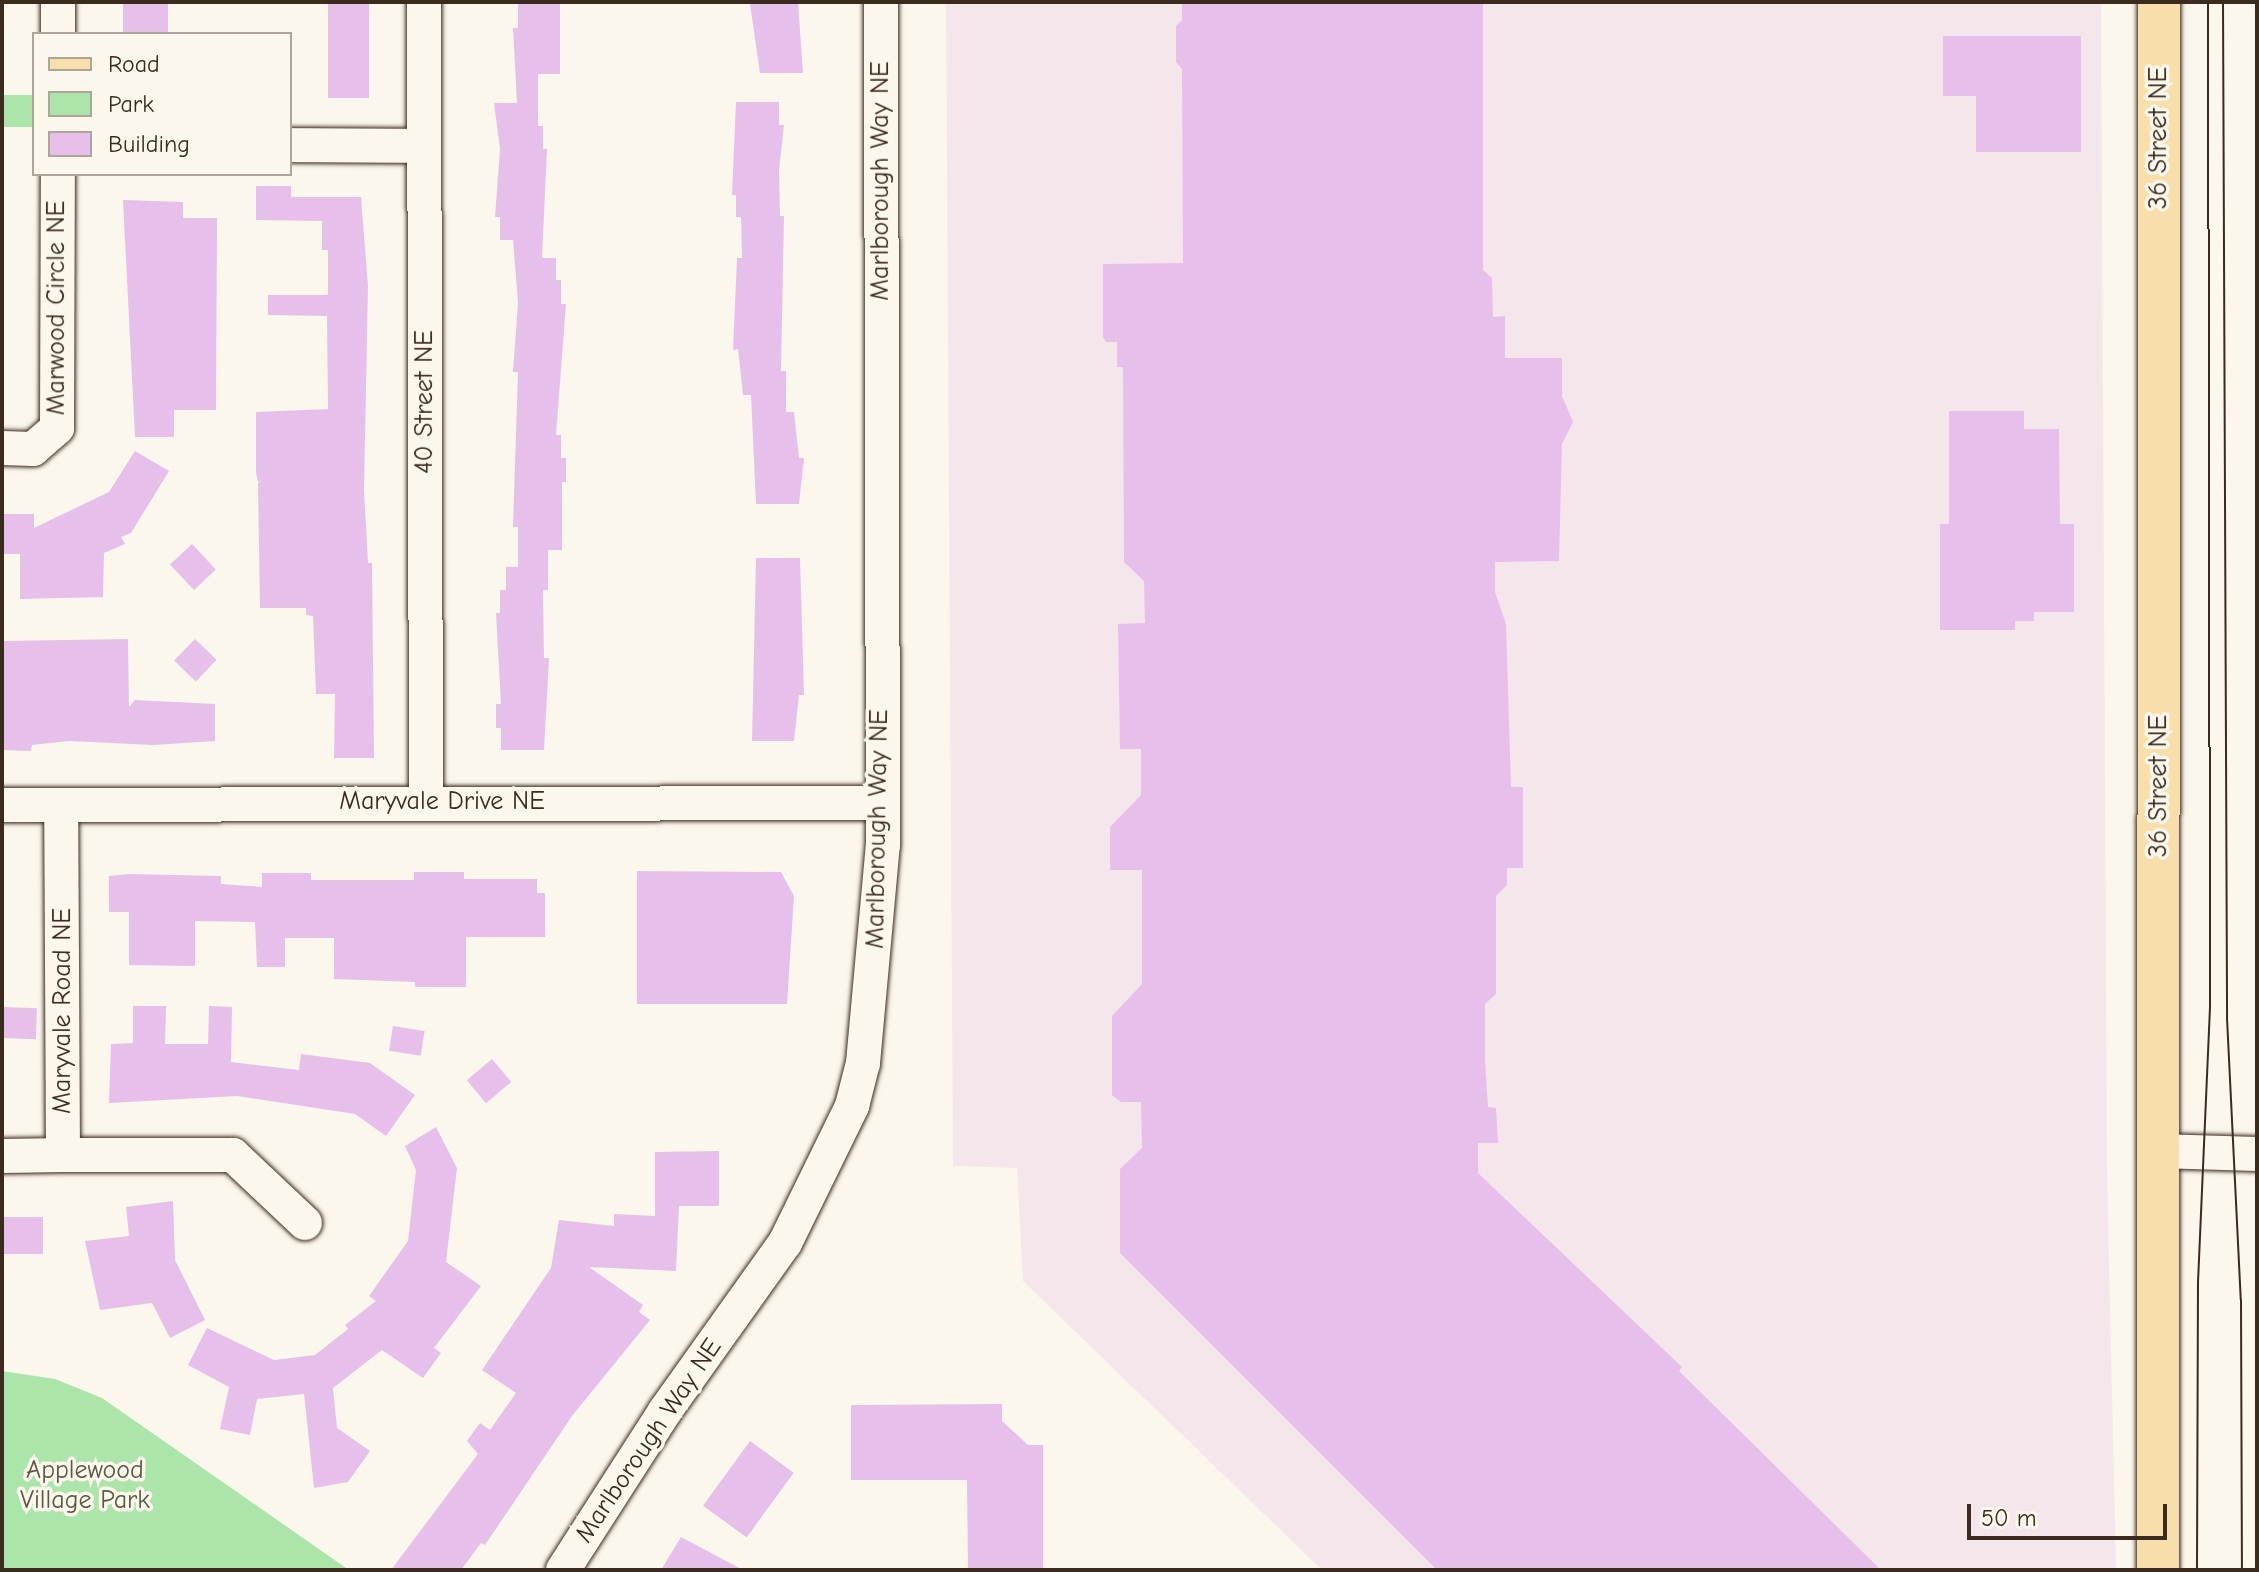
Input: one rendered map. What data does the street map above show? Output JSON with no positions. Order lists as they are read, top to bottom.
{
  "streets": {
    "main road": ["36 Street NE"],
    "street": [
      "Marlborough Way NE",
      "Marwood Circle NE",
      "40 Street NE",
      "Maryvale Drive NE",
      "Maryvale Road NE"
    ]
  },
  "crossings": [
    ["Marlborough Way NE", "Maryvale Drive NE"],
    ["40 Street NE", "Maryvale Drive NE"],
    ["Maryvale Drive NE", "Maryvale Road NE"]
  ],
  "parks": ["Applewood Village Park"],
  "legend": ["Road", "Park", "Building"],
  "scale_bar": "50 m"
}
